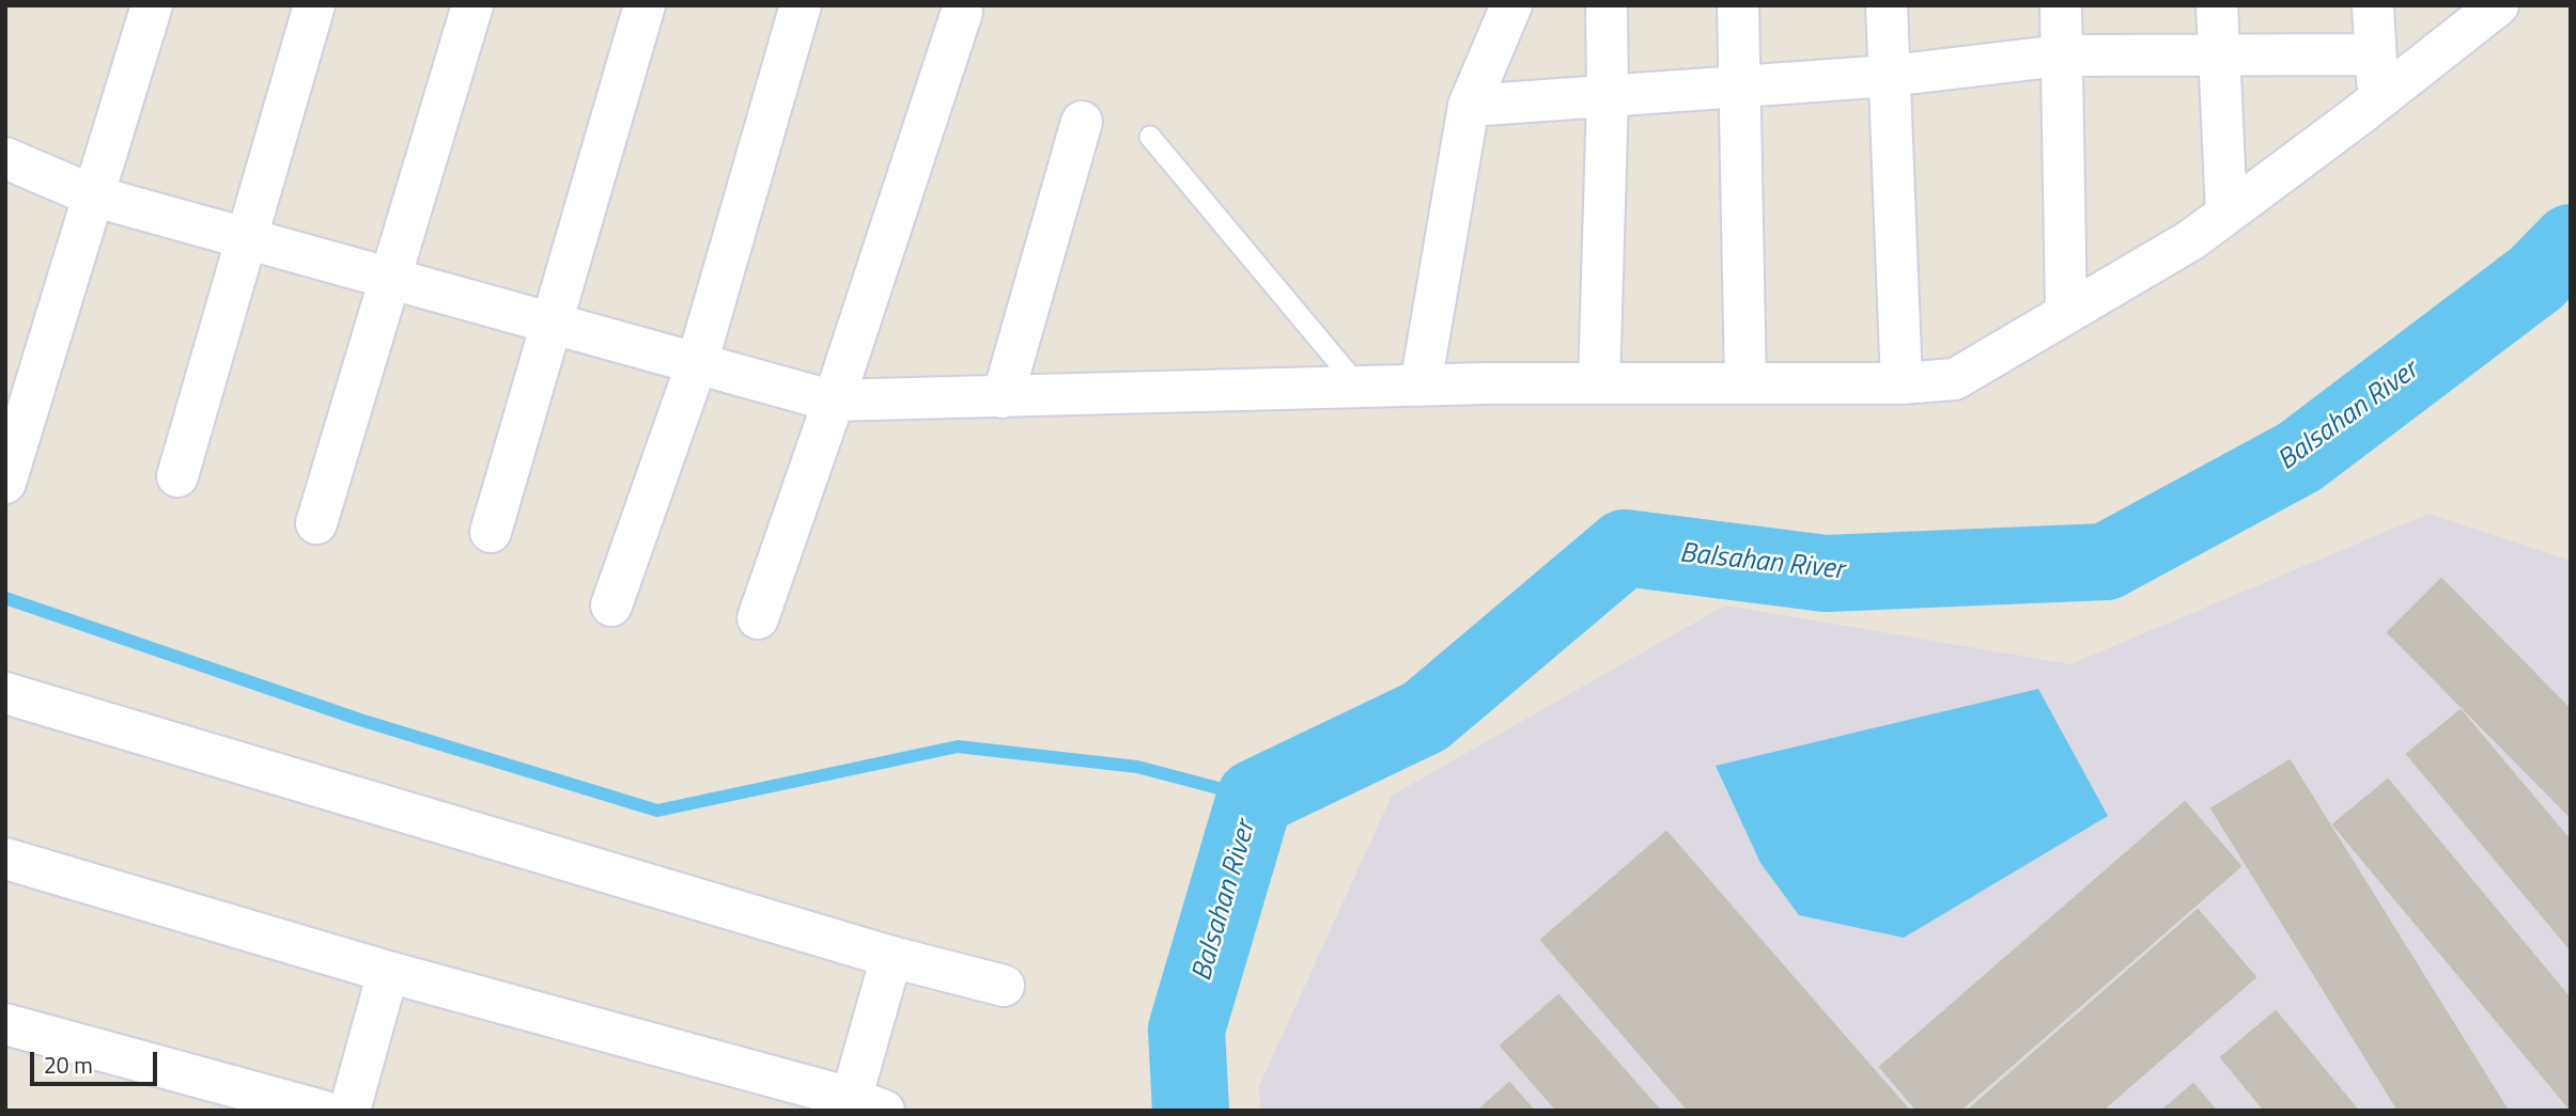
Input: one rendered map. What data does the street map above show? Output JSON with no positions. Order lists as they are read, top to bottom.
{
  "water": ["Balsahan River"],
  "scale_bar": "20 m"
}
